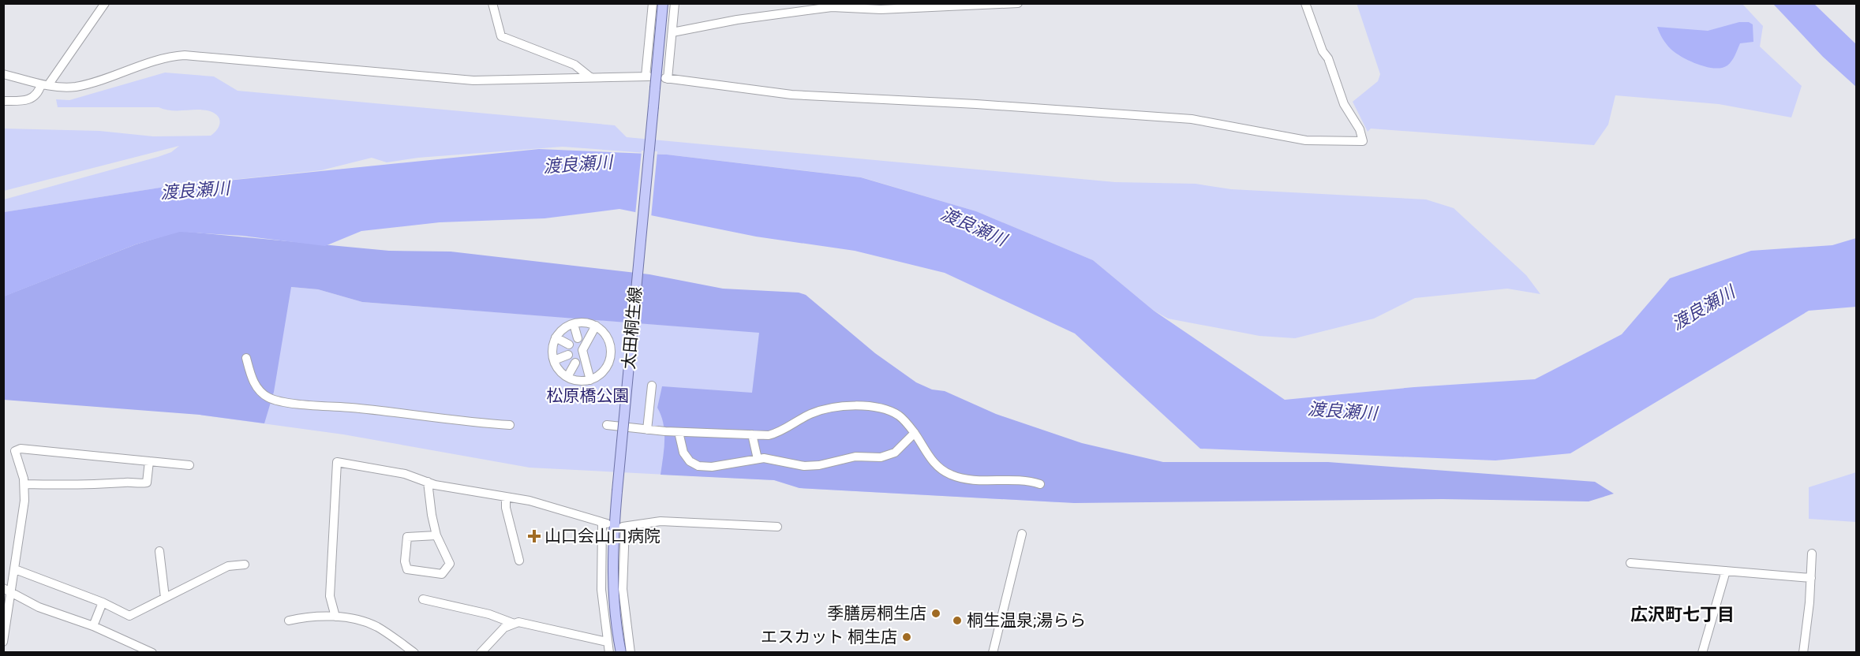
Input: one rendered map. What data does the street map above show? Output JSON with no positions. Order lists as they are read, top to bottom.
{
  "streets": {
    "main road": ["太田桐生線"]
  },
  "districts": ["広沢町七丁目"],
  "water": ["渡良瀬川"],
  "parks": ["松原橋公園"],
  "places": {
    "health": ["山口会山口病院"],
    "other": ["季膳房桐生店", "桐生温泉;湯らら", "エスカット 桐生店"]
  }
}
